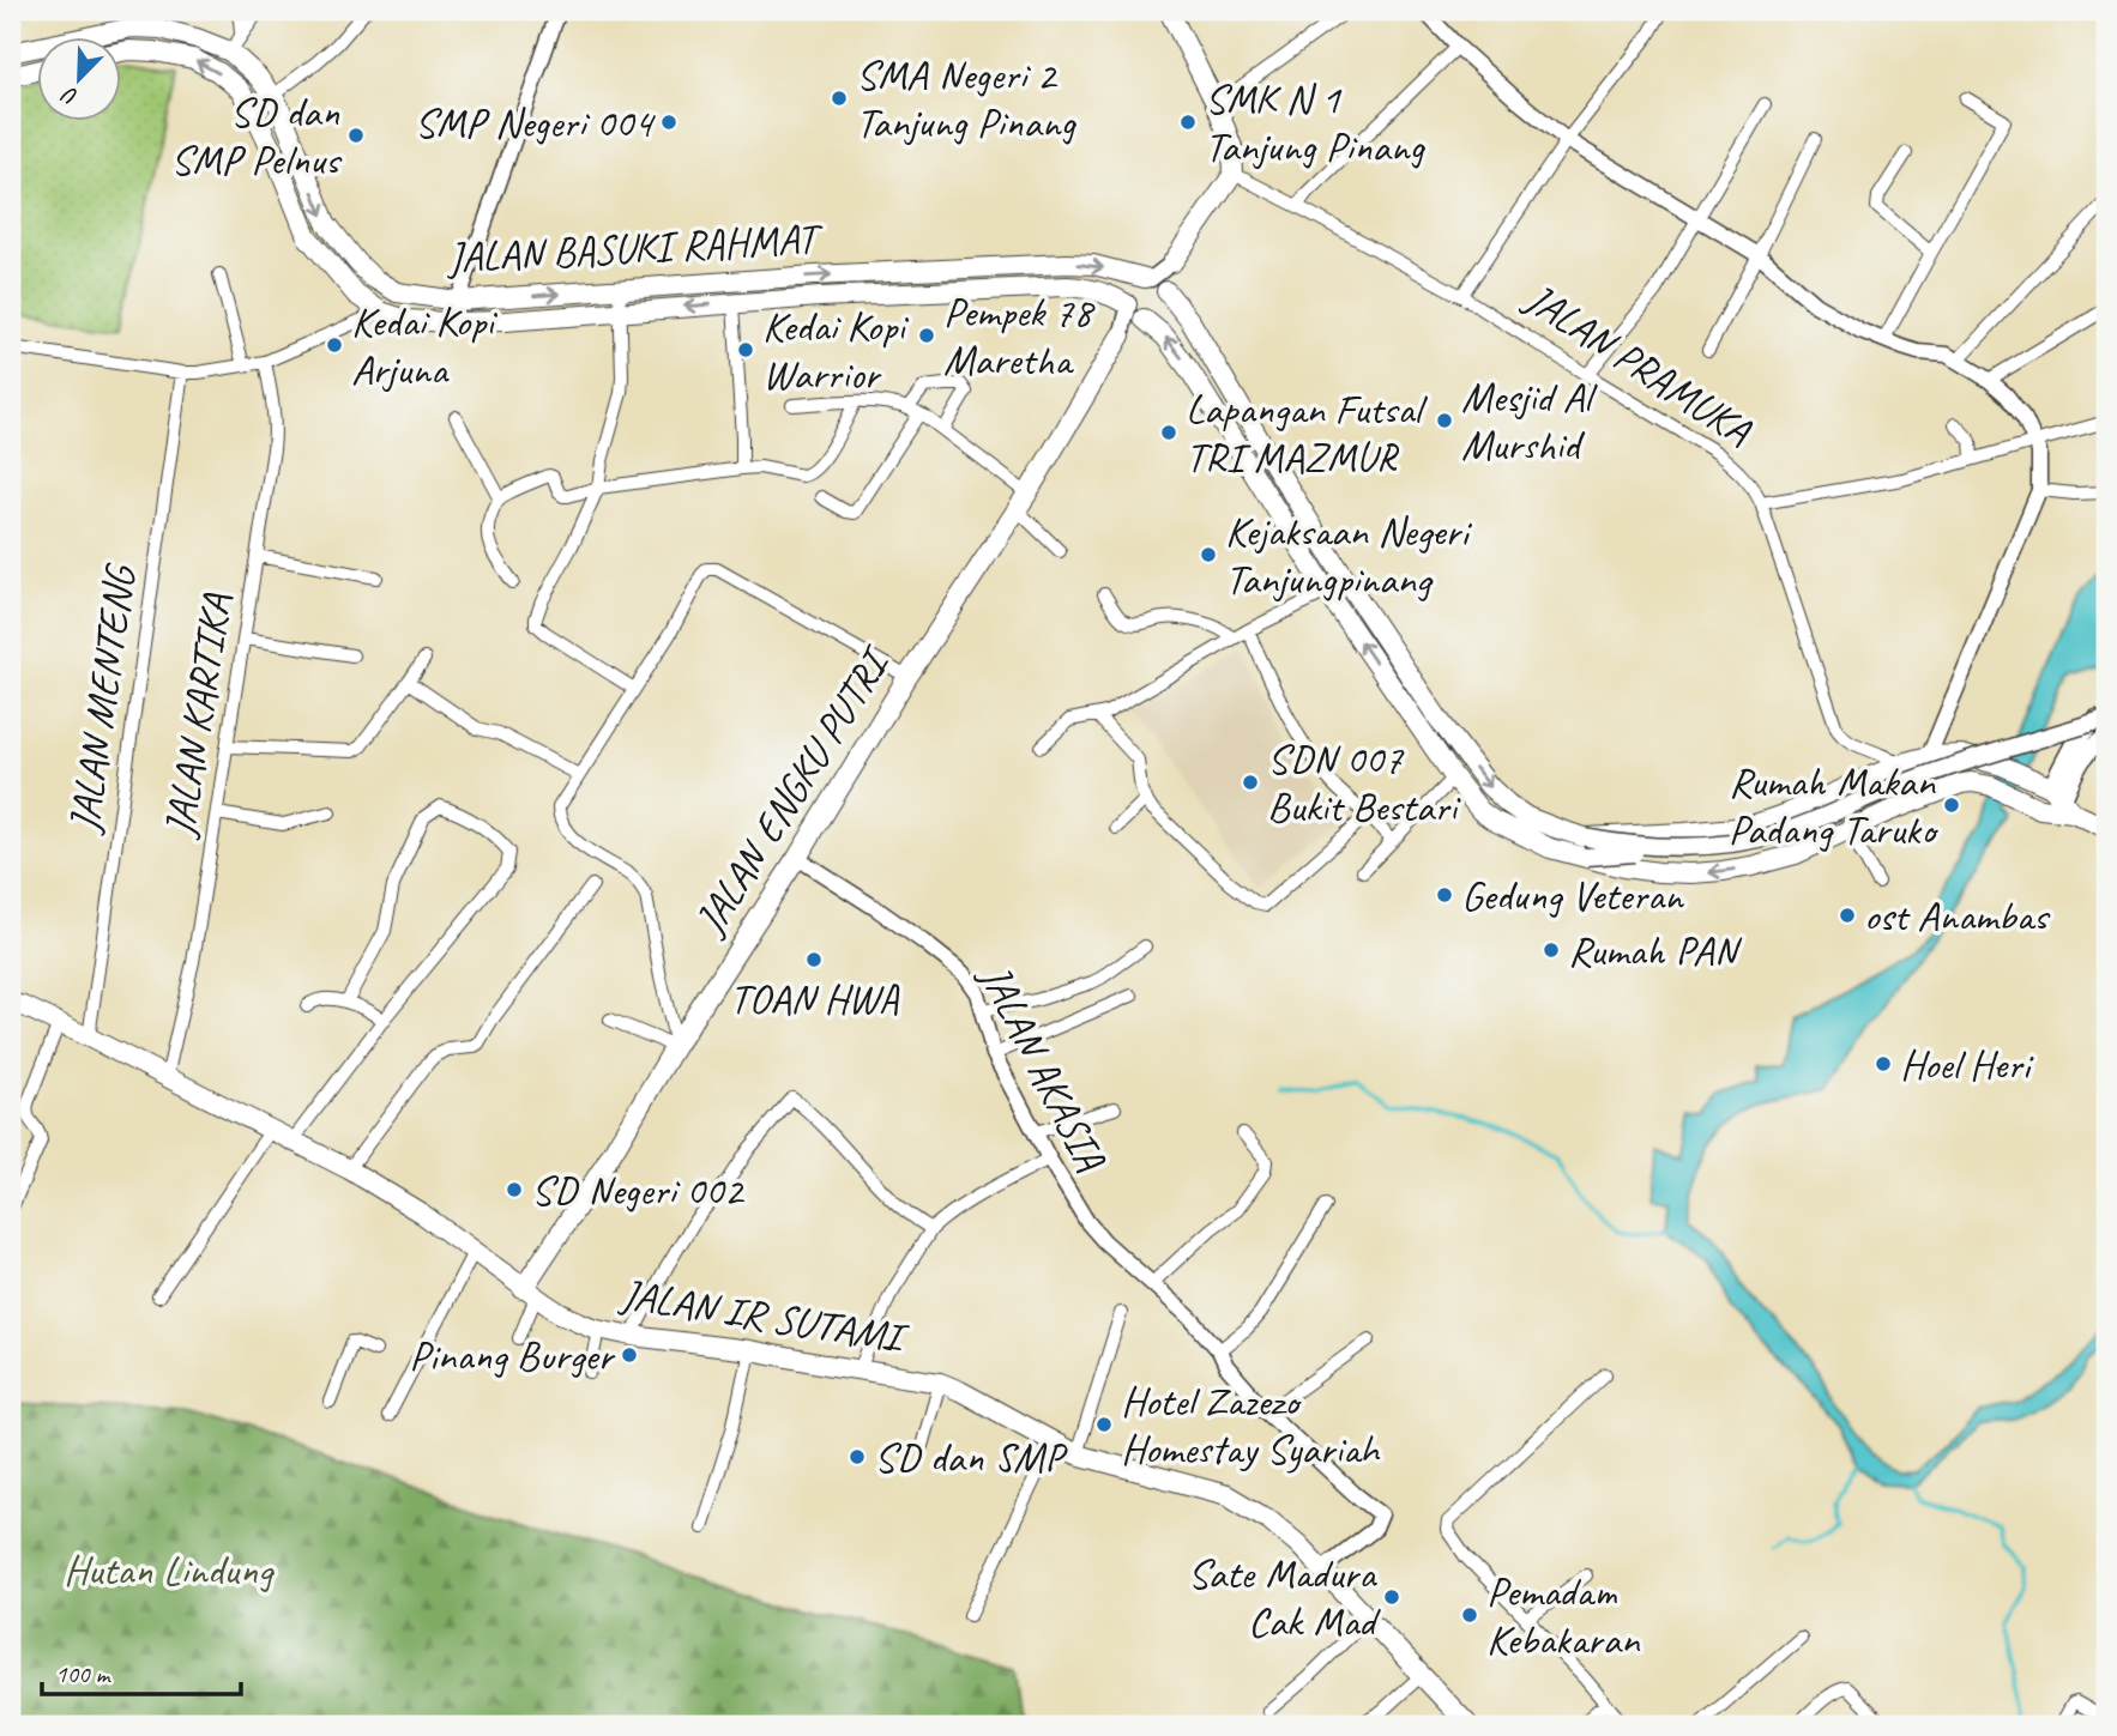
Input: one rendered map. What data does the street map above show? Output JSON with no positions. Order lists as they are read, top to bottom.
{
  "streets": {
    "main road": ["JALAN BASUKI RAHMAT", "JALAN ENGKU PUTRI", "JALAN IR SUTAMI"],
    "street": [
      "JALAN PRAMUKA",
      "JALAN MENTENG",
      "JALAN KARTIKA",
      "JALAN AKASIA"
    ]
  },
  "crossings": [
    ["JALAN MENTENG", "JALAN IR SUTAMI"],
    ["JALAN KARTIKA", "JALAN IR SUTAMI"],
    ["JALAN ENGKU PUTRI", "JALAN AKASIA"],
    ["JALAN ENGKU PUTRI", "JALAN IR SUTAMI"],
    ["JALAN AKASIA", "JALAN IR SUTAMI"]
  ],
  "parks": ["Hutan Lindung"],
  "places": [
    "SMA Negeri 2 Tanjung Pinang",
    "SMP Negeri 004",
    "SMK N 1 Tanjung Pinang",
    "SD dan SMP Pelnus",
    "Pempek 78 Maretha",
    "Kedai Kopi Arjuna",
    "Kedai Kopi Warrior",
    "Mesjid Al Murshid",
    "Lapangan Futsal TRI MAZMUR",
    "Kejaksaan Negeri Tanjungpinang",
    "SDN 007 Bukit Bestari",
    "Rumah Makan Padang Taruko",
    "Gedung Veteran",
    "ost Anambas",
    "Rumah PAN",
    "TOAN HWA",
    "Hoel Heri",
    "SD Negeri 002",
    "Pinang Burger",
    "Hotel Zazezo Homestay Syariah",
    "SD dan SMP",
    "Sate Madura Cak Mad",
    "Pemadam Kebakaran"
  ],
  "scale_bar": "100 m",
  "north": "bottom left"
}
